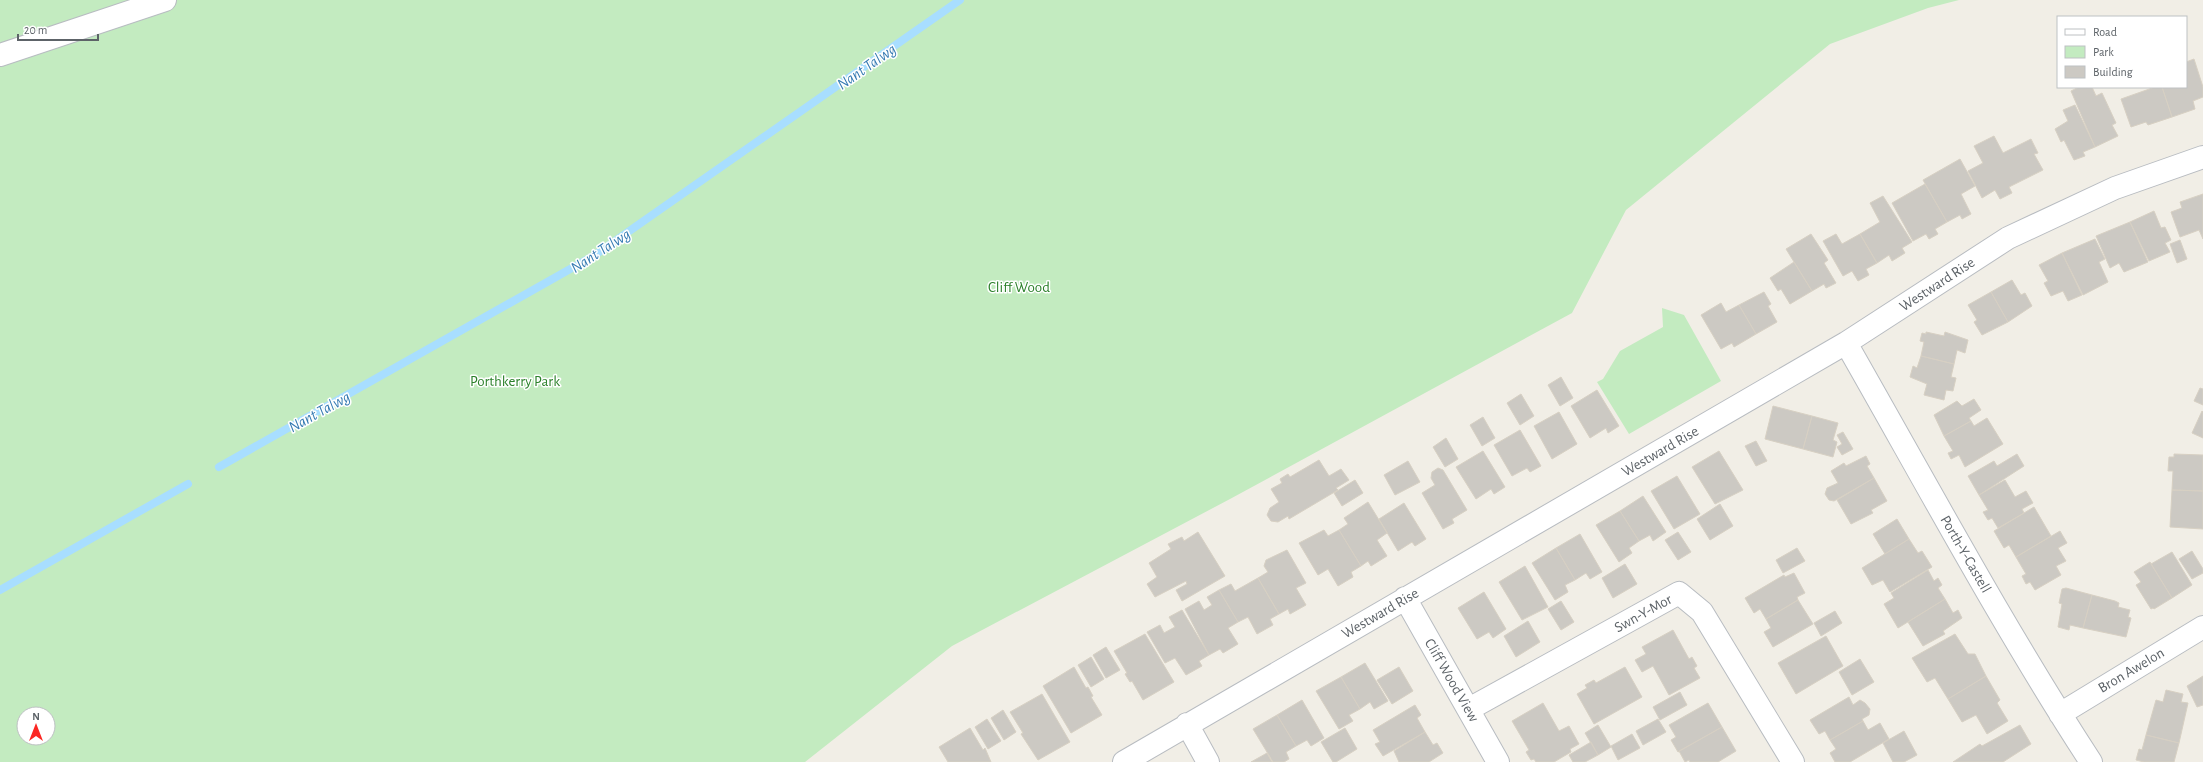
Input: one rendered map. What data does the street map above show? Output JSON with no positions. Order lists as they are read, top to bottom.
{
  "streets": {
    "street": [
      "Westward Rise",
      "Porth-Y-Castell",
      "Swn-Y-Mor",
      "Bron Awelon",
      "Cliff Wood View"
    ]
  },
  "crossings": [
    ["Westward Rise", "Porth-Y-Castell"],
    ["Westward Rise", "Cliff Wood View"],
    ["Porth-Y-Castell", "Bron Awelon"],
    ["Swn-Y-Mor", "Cliff Wood View"]
  ],
  "water": ["Nant Talwg"],
  "parks": ["Cliff Wood", "Porthkerry Park"],
  "legend": ["Road", "Park", "Building"],
  "scale_bar": "20 m",
  "north": "top"
}
